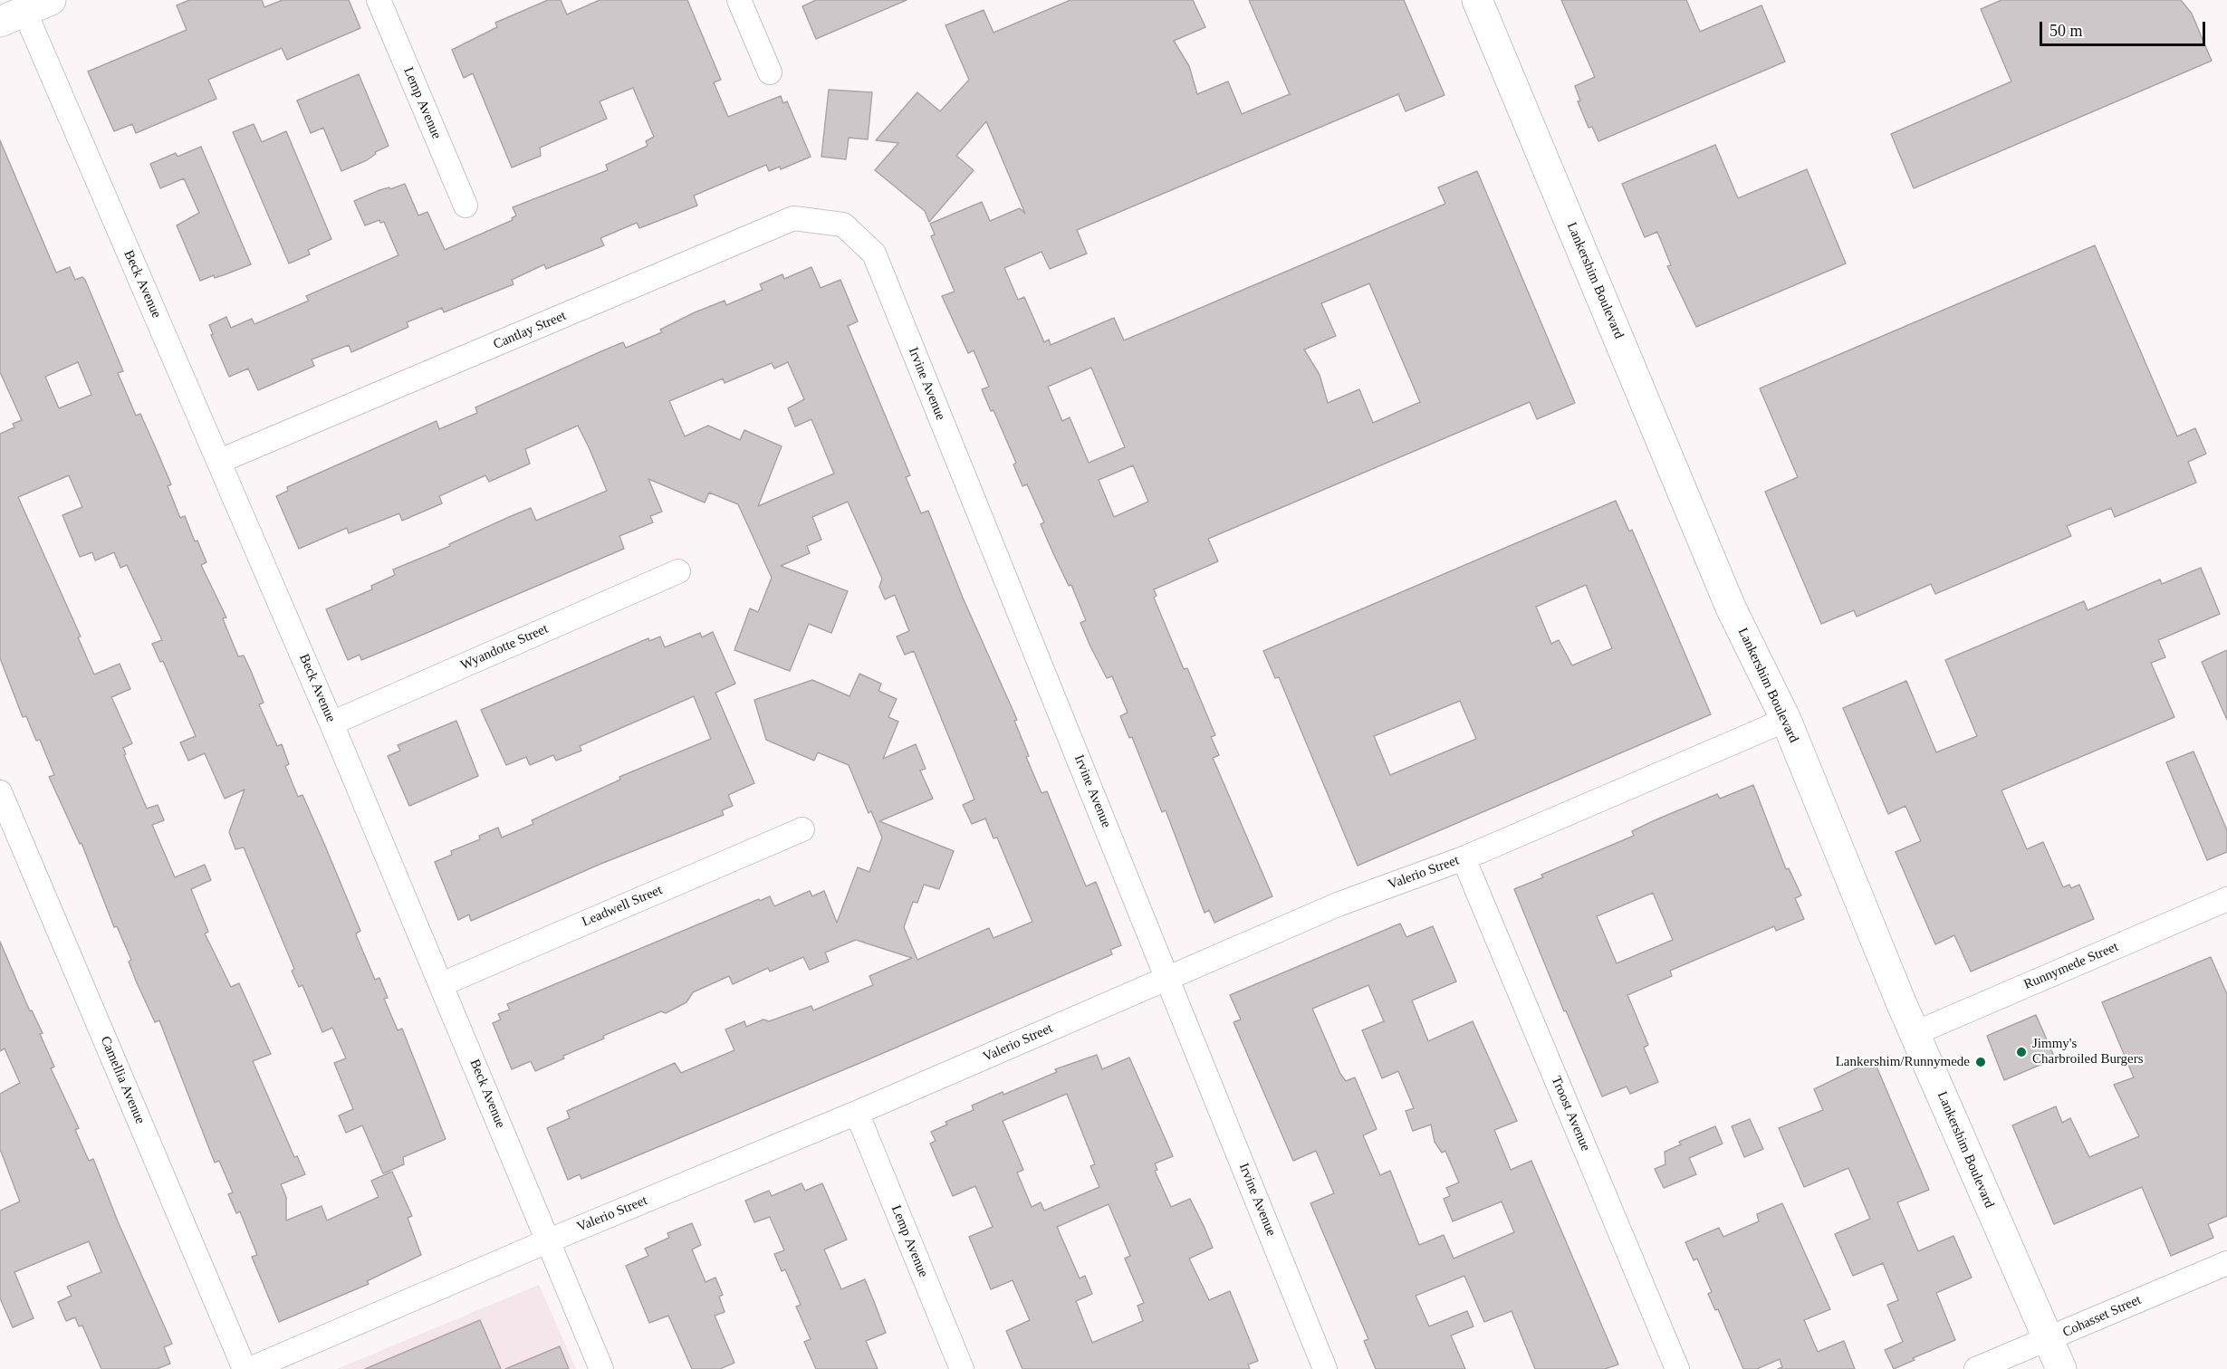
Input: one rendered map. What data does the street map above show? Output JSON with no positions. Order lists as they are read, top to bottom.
{
  "streets": {
    "main road": ["Lankershim Boulevard"],
    "street": [
      "Lemp Avenue",
      "Beck Avenue",
      "Cantlay Street",
      "Irvine Avenue",
      "Wyandotte Street",
      "Valerio Street",
      "Leadwell Street",
      "Runnymede Street",
      "Camellia Avenue",
      "Troost Avenue",
      "Cohasset Street"
    ]
  },
  "crossings": [
    ["Lemp Avenue", "Valerio Street"],
    ["Lankershim Boulevard", "Valerio Street"],
    ["Lankershim Boulevard", "Runnymede Street"],
    ["Lankershim Boulevard", "Cohasset Street"],
    ["Beck Avenue", "Cantlay Street"],
    ["Beck Avenue", "Wyandotte Street"],
    ["Beck Avenue", "Valerio Street"],
    ["Beck Avenue", "Leadwell Street"],
    ["Cantlay Street", "Irvine Avenue"],
    ["Irvine Avenue", "Valerio Street"],
    ["Valerio Street", "Troost Avenue"]
  ],
  "places": ["Jimmy's Charbroiled Burgers", "Lankershim/Runnymede"],
  "scale_bar": "50 m"
}
